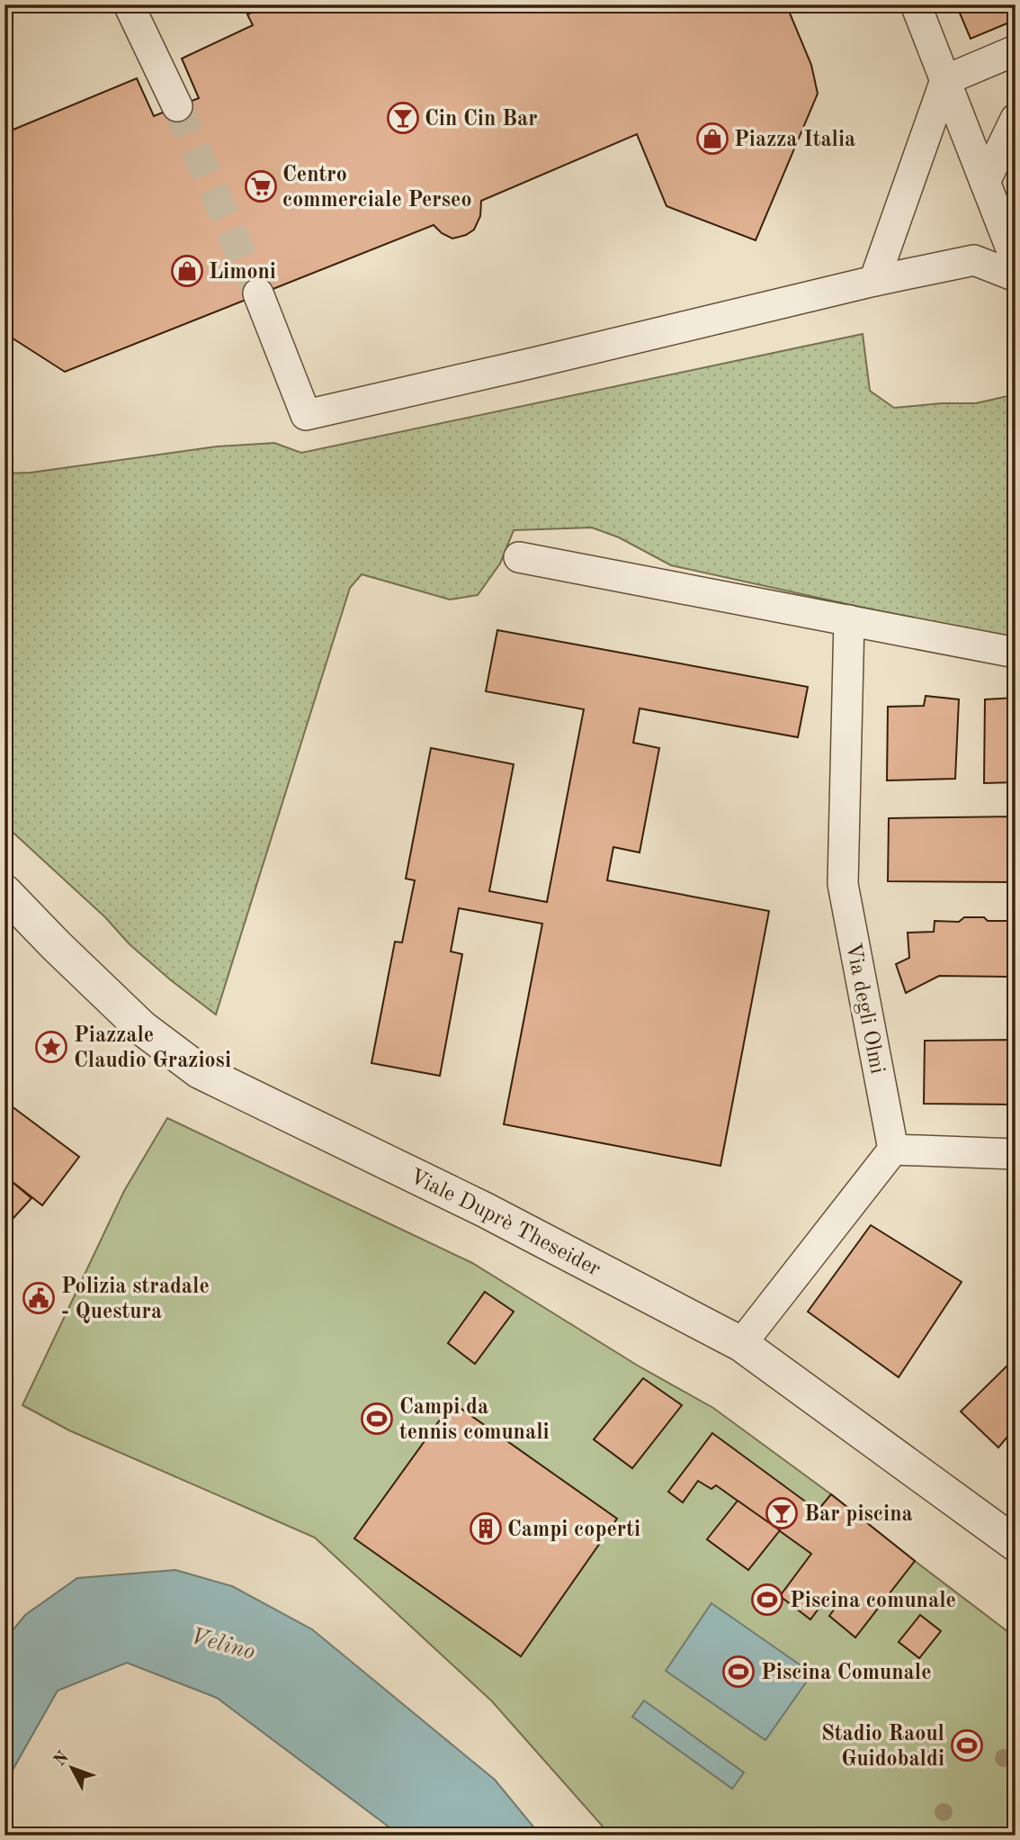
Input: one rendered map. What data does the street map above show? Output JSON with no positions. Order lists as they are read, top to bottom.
{
  "streets": {
    "street": ["Via degli Olmi", "Viale Duprè Theseider"]
  },
  "water": ["Velino"],
  "places": {
    "bar": ["Cin Cin Bar", "Bar piscina"],
    "shop": ["Piazza Italia", "Limoni"],
    "supermarket": ["Centro commerciale Perseo"],
    "place": ["Piazzale Claudio Graziosi"],
    "public building": ["Polizia stradale - Questura"],
    "sports": [
      "Campi da tennis comunali",
      "Piscina comunale",
      "Piscina Comunale",
      "Stadio Raoul Guidobaldi"
    ],
    "building": ["Campi coperti"]
  },
  "north": "top left"
}
